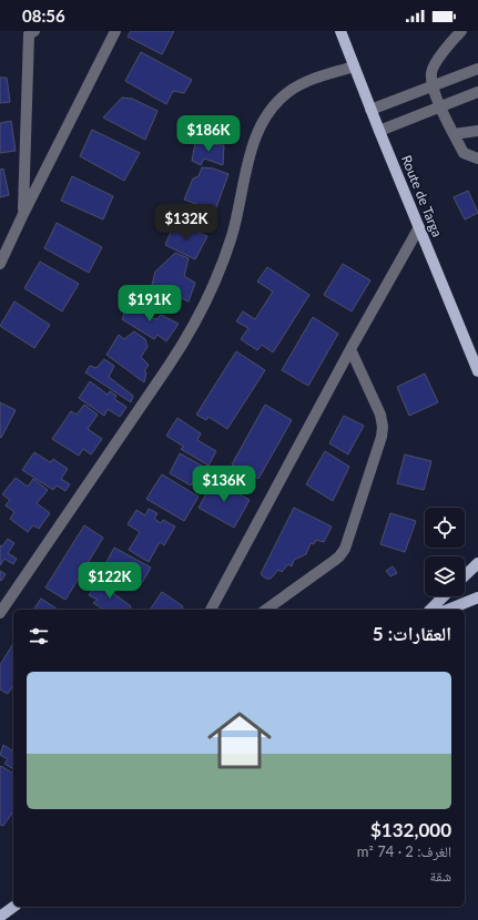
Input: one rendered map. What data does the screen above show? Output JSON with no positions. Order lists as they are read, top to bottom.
{
  "streets": {
    "main road": ["Route de Targa"]
  },
  "page": {
    "status": "08:56",
    "price": [
      "$186K",
      "$132K",
      "$191K",
      "$136K",
      "$122K"
    ],
    "heading": "العقارات: 5",
    "list": [
      {
        "name": "$132,000",
        "note": "الغرف: 2 · 74 m² · شقة"
      }
    ]
  }
}
